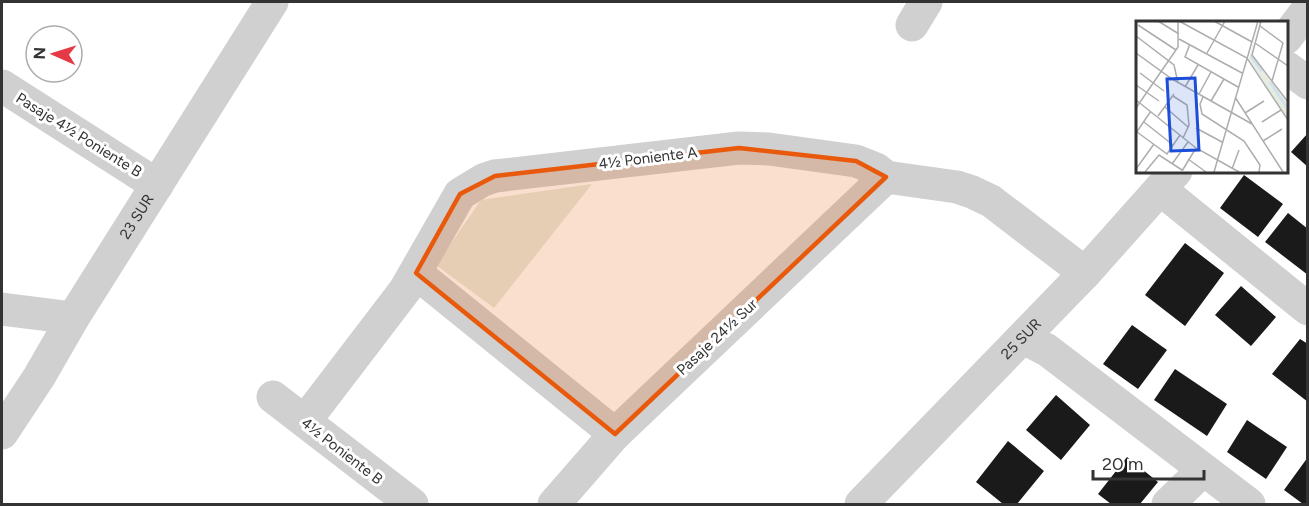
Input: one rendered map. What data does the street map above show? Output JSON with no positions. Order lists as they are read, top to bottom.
{
  "streets": {
    "street": [
      "Pasaje 4½ Poniente B",
      "4½ Poniente A",
      "23 SUR",
      "Pasaje 24½ Sur",
      "25 SUR",
      "4½ Poniente B"
    ]
  },
  "crossings": [
    ["Pasaje 4½ Poniente B", "23 SUR"],
    ["4½ Poniente A", "Pasaje 24½ Sur"],
    ["4½ Poniente A", "25 SUR"],
    ["4½ Poniente A", "4½ Poniente B"]
  ],
  "scale_bar": "20 m",
  "north": "left"
}
